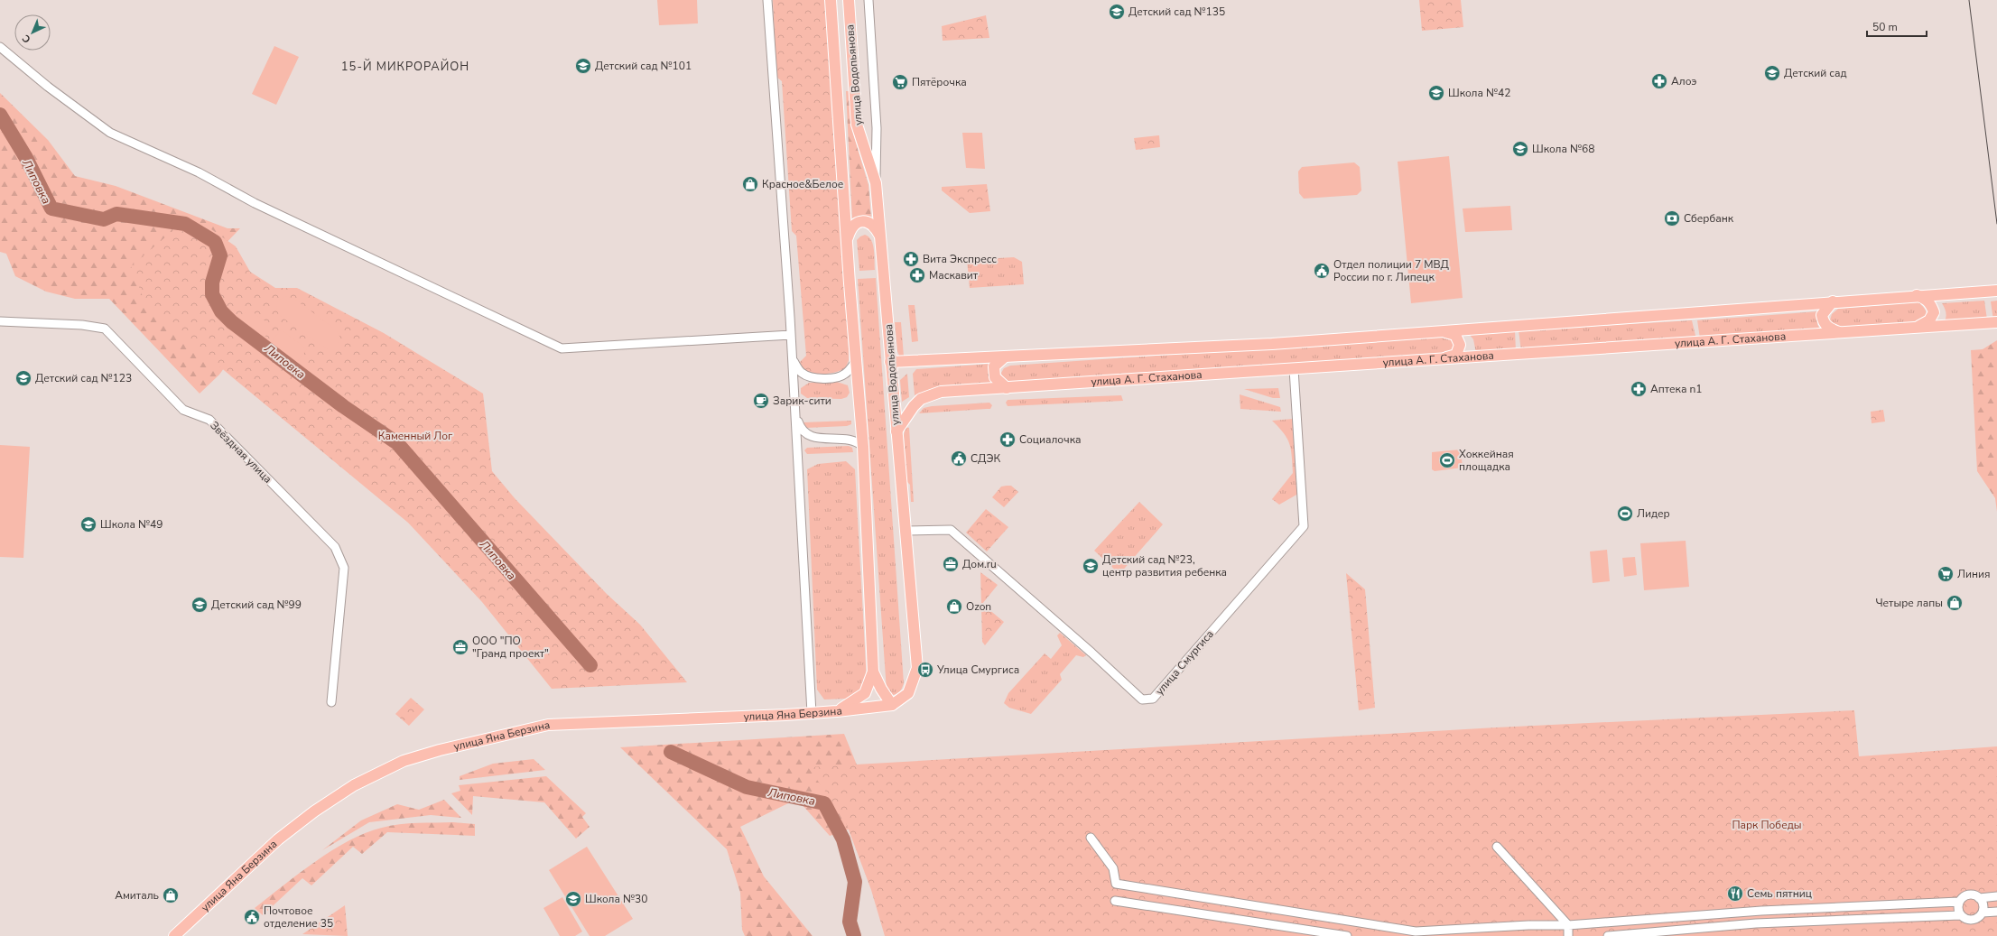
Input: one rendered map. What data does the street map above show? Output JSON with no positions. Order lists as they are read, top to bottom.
{
  "streets": {
    "main road": ["улица Водопьянова", "улица А. Г. Стаханова", "улица Яна Берзина"],
    "street": ["Звёздная улица", "улица Смургиса"]
  },
  "crossings": [
    ["улица Водопьянова", "улица А. Г. Стаханова"],
    ["улица Водопьянова", "улица Смургиса"],
    ["улица Водопьянова", "улица Яна Берзина"],
    ["улица А. Г. Стаханова", "улица Смургиса"]
  ],
  "districts": ["15-Й МИКРОРАЙОН"],
  "water": ["Липовка"],
  "parks": ["Каменный Лог", "Парк Победы"],
  "places": {
    "school or university": [
      "Детский сад №135",
      "Детский сад №101",
      "Детский сад",
      "Школа №42",
      "Школа №68",
      "Детский сад №123",
      "Школа №49",
      "Детский сад №23, центр развития ребенка",
      "Детский сад №99",
      "Школа №30"
    ],
    "pharmacy": [
      "Алоэ",
      "Вита Экспресс",
      "Маскавит",
      "Аптека n1",
      "Социалочка"
    ],
    "supermarket": ["Пятёрочка", "Линия"],
    "shop": [
      "Красное&Белое",
      "Четыре лапы",
      "Ozon",
      "Амиталь"
    ],
    "bank": ["Сбербанк"],
    "public building": ["Отдел полиции 7 МВД России по г. Липецк", "СДЭК", "Почтовое отделение 35"],
    "cafe": ["Зарик-сити"],
    "sports": ["Хоккейная площадка", "Лидер"],
    "office": ["Дом.ru", "ООО \"ПО \"Гранд проект\""],
    "bus stop": ["Улица Смургиса"],
    "restaurant": ["Семь пятниц"]
  },
  "scale_bar": "50 m",
  "north": "bottom left"
}
